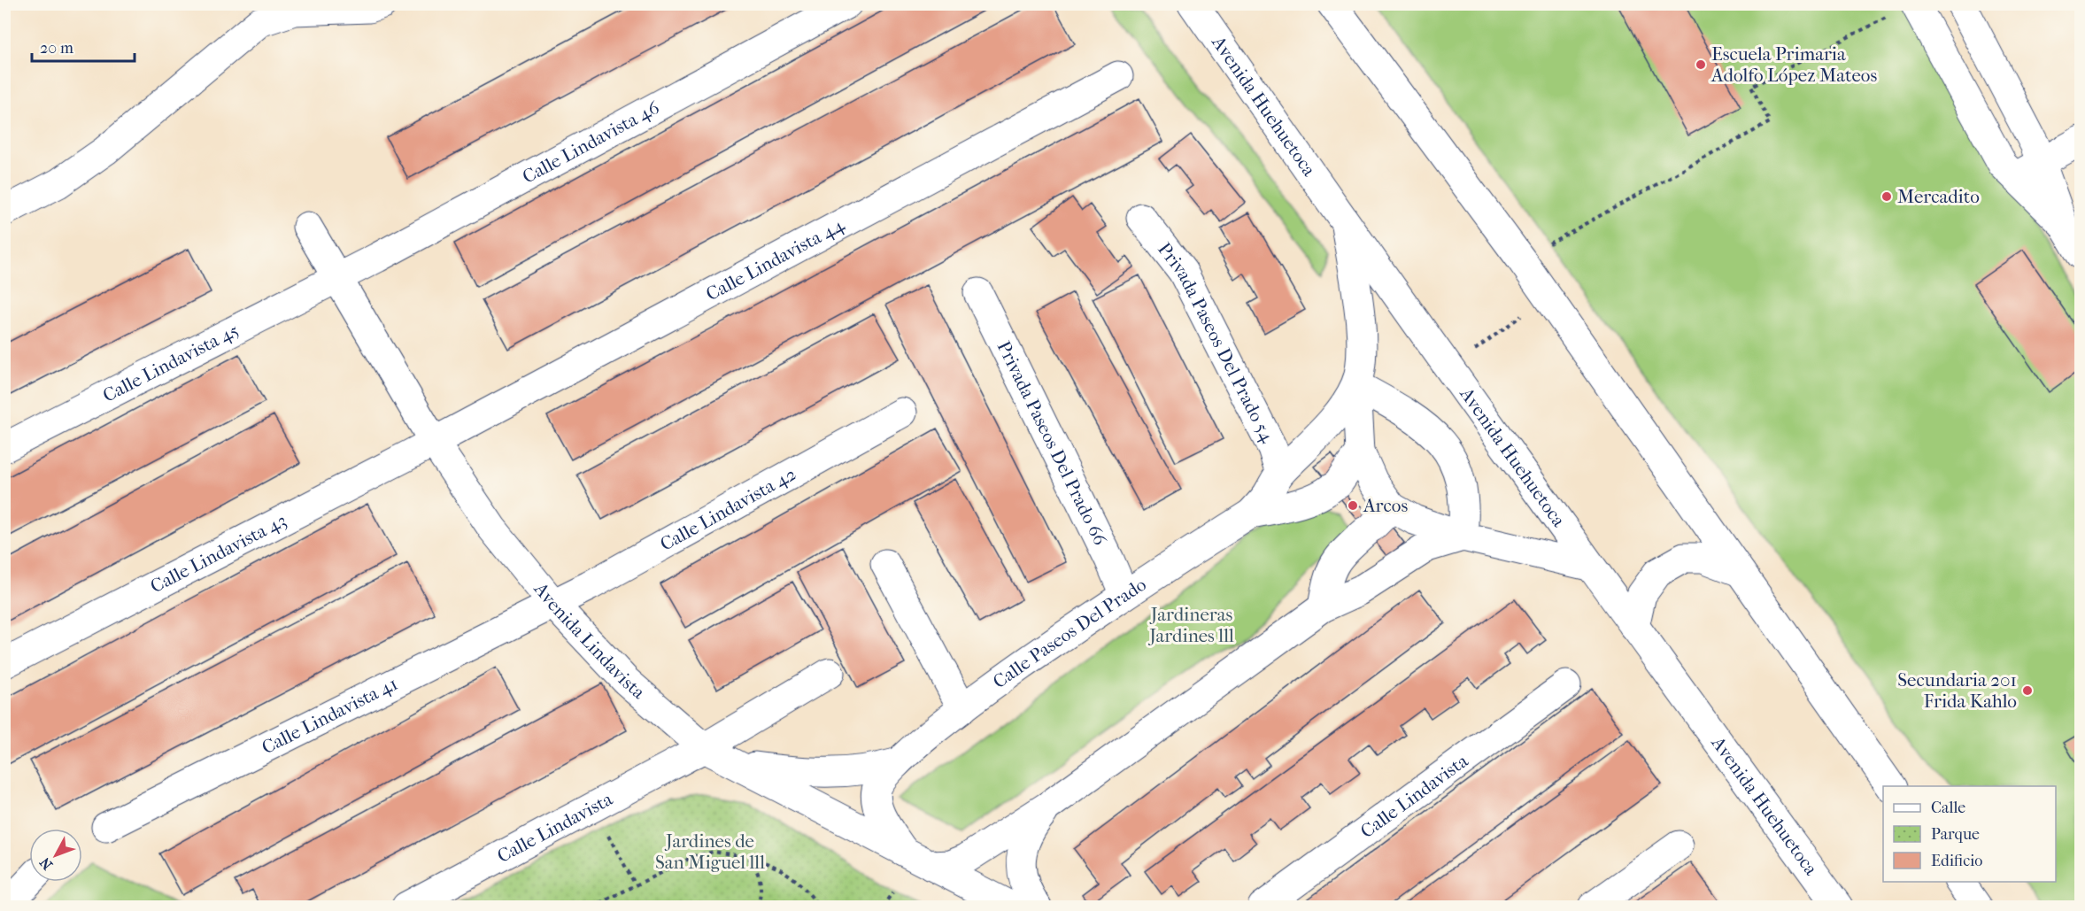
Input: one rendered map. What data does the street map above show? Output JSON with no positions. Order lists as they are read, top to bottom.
{
  "streets": {
    "street": [
      "Avenida Huehuetoca",
      "Calle Lindavista 46",
      "Calle Lindavista 44",
      "Privada Paseos Del Prado 54",
      "Calle Lindavista 45",
      "Privada Paseos Del Prado 66",
      "Calle Lindavista 42",
      "Calle Lindavista 43",
      "Calle Paseos Del Prado",
      "Avenida Lindavista",
      "Calle Lindavista 41",
      "Calle Lindavista"
    ]
  },
  "crossings": [
    ["Avenida Huehuetoca", "Calle Paseos Del Prado"],
    ["Calle Lindavista 46", "Calle Lindavista 45"],
    ["Calle Lindavista 46", "Avenida Lindavista"],
    ["Calle Lindavista 44", "Calle Lindavista 43"],
    ["Calle Lindavista 44", "Avenida Lindavista"],
    ["Privada Paseos Del Prado 54", "Calle Paseos Del Prado"],
    ["Calle Lindavista 45", "Avenida Lindavista"],
    ["Privada Paseos Del Prado 66", "Calle Paseos Del Prado"],
    ["Calle Lindavista 42", "Avenida Lindavista"],
    ["Calle Lindavista 42", "Calle Lindavista 41"],
    ["Calle Lindavista 43", "Avenida Lindavista"],
    ["Calle Paseos Del Prado", "Avenida Lindavista"],
    ["Avenida Lindavista", "Calle Lindavista 41"],
    ["Avenida Lindavista", "Calle Lindavista"]
  ],
  "parks": ["Jardineras Jardines lll", "Jardines de San Miguel lll"],
  "places": [
    "Escuela Primaria Adolfo López Mateos",
    "Mercadito",
    "Arcos",
    "Secundaria 201 Frida Kahlo"
  ],
  "legend": ["Calle", "Parque", "Edificio"],
  "scale_bar": "20 m",
  "north": "bottom left"
}
